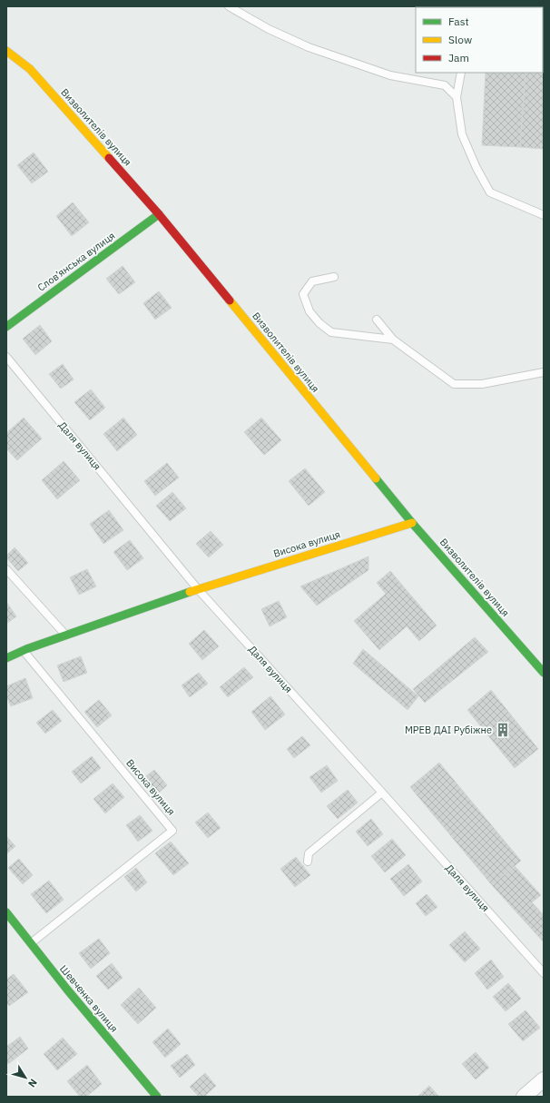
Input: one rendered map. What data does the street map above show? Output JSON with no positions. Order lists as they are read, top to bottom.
{
  "streets": {
    "street": [
      "Визволителів вулиця",
      "Слов’янська вулиця",
      "Висока вулиця",
      "Шевченка вулиця"
    ],
    "lane": ["Даля вулиця"]
  },
  "crossings": [
    ["Визволителів вулиця", "Слов’янська вулиця"],
    ["Визволителів вулиця", "Висока вулиця"],
    ["Даля вулиця", "Висока вулиця"],
    ["Висока вулиця", "Шевченка вулиця"]
  ],
  "places": {
    "building": ["МРЕВ ДАІ Рубіжне"]
  },
  "legend": ["Fast", "Slow", "Jam"],
  "north": "bottom right"
}
